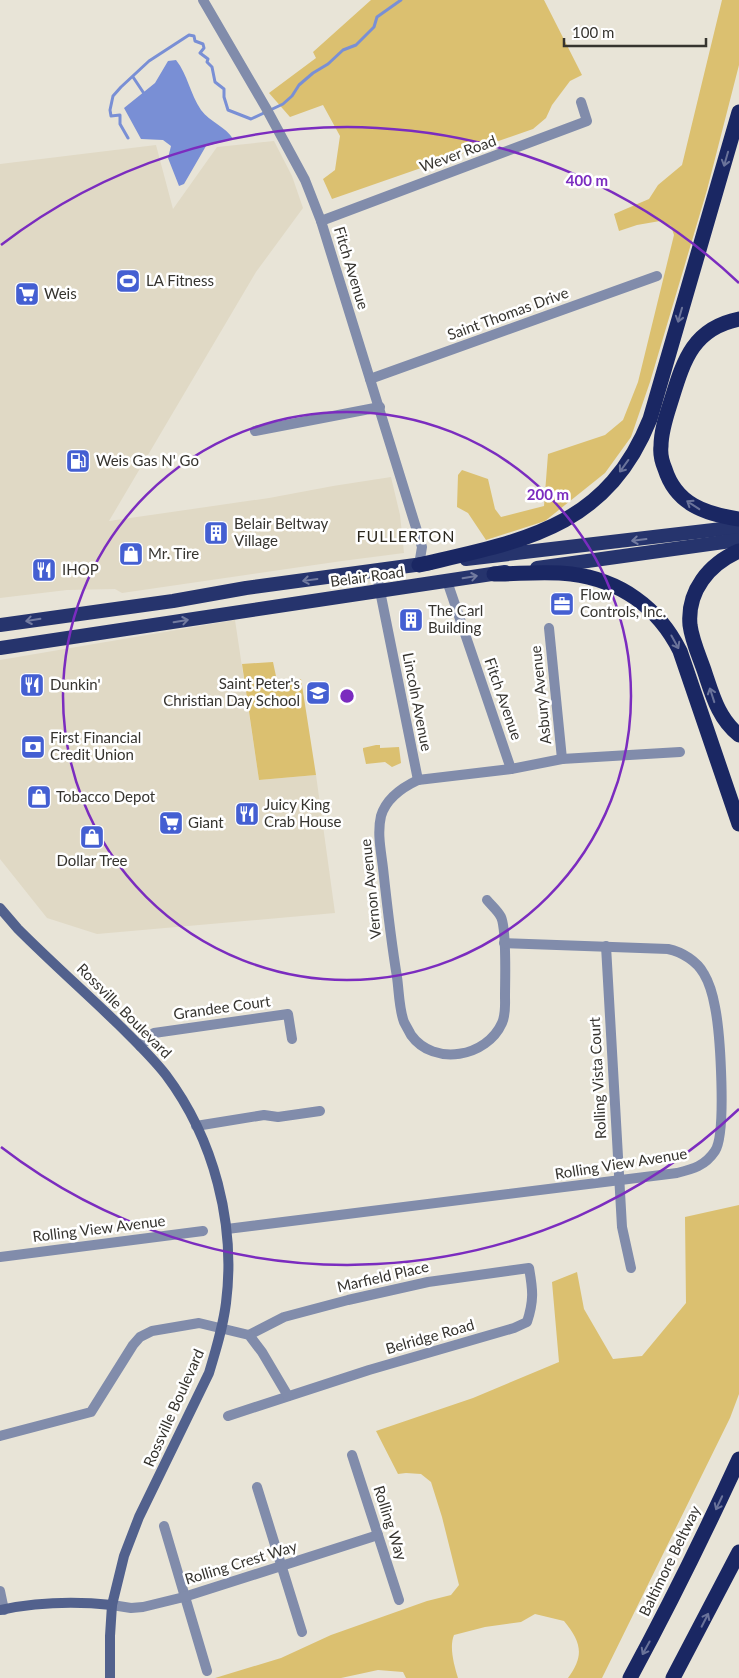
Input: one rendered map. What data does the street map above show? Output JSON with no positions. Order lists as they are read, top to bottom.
{
  "streets": {
    "highway": ["Belair Road", "Baltimore Beltway"],
    "main road": ["Rossville Boulevard"],
    "street": [
      "Wever Road",
      "Fitch Avenue",
      "Saint Thomas Drive",
      "Asbury Avenue",
      "Lincoln Avenue",
      "Vernon Avenue",
      "Grandee Court",
      "Rolling Vista Court",
      "Rolling View Avenue",
      "Marfield Place",
      "Belridge Road",
      "Rolling Way",
      "Rolling Crest Way"
    ]
  },
  "crossings": [
    ["Wever Road", "Fitch Avenue"],
    ["Fitch Avenue", "Saint Thomas Drive"],
    ["Fitch Avenue", "Belair Road"],
    ["Fitch Avenue", "Vernon Avenue"],
    ["Belair Road", "Lincoln Avenue"],
    ["Asbury Avenue", "Vernon Avenue"],
    ["Lincoln Avenue", "Vernon Avenue"],
    ["Vernon Avenue", "Rolling View Avenue"],
    ["Grandee Court", "Rossville Boulevard"],
    ["Rossville Boulevard", "Rolling View Avenue"],
    ["Rossville Boulevard", "Rolling Crest Way"],
    ["Rolling Vista Court", "Rolling View Avenue"],
    ["Marfield Place", "Belridge Road"],
    ["Rolling Way", "Rolling Crest Way"]
  ],
  "districts": ["FULLERTON"],
  "places": {
    "sports": ["LA Fitness"],
    "supermarket": ["Weis", "Giant"],
    "fuel station": ["Weis Gas N' Go"],
    "building": ["Belair Beltway Village", "The Carl Building"],
    "shop": ["Mr. Tire", "Tobacco Depot", "Dollar Tree"],
    "restaurant": ["IHOP", "Dunkin'", "Juicy King Crab House"],
    "office": ["Flow Controls, Inc."],
    "school or university": ["Saint Peter's Christian Day School"],
    "bank": ["First Financial Credit Union"]
  },
  "scale_bar": "100 m",
  "rings": ["400 m", "200 m"]
}
